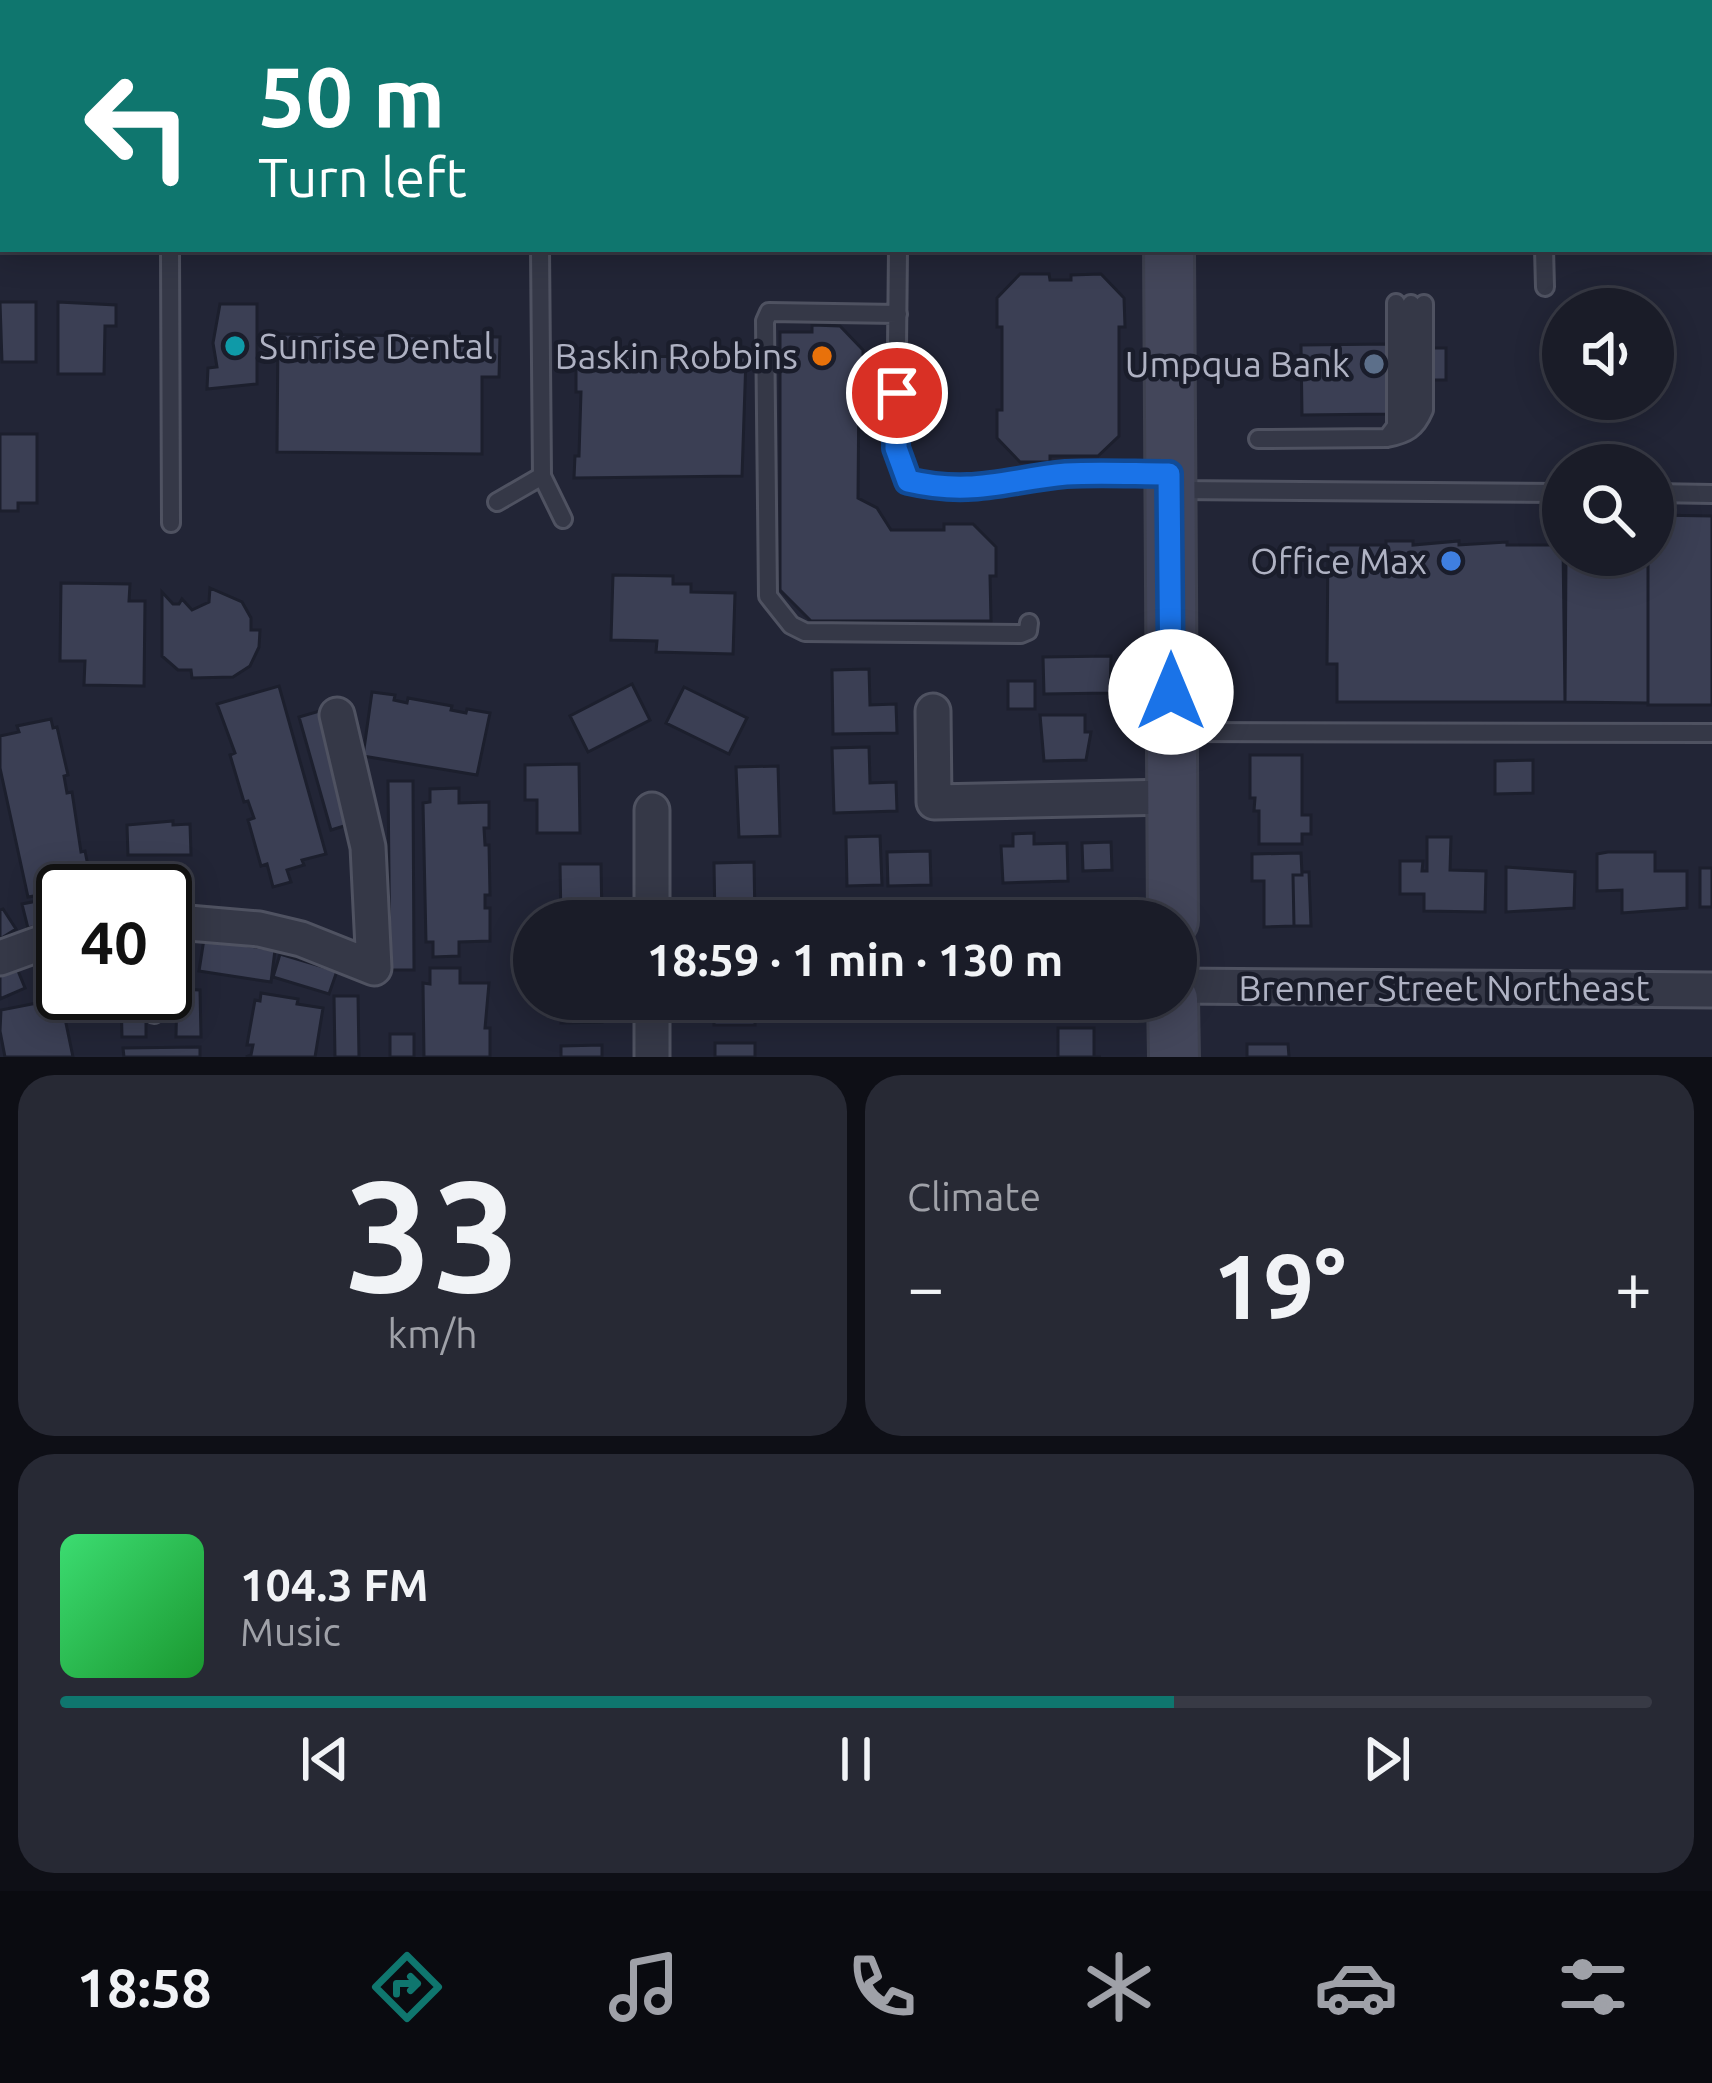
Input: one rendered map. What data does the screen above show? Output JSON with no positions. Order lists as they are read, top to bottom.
{
  "streets": {
    "street": ["Brenner Street Northeast"]
  },
  "places": [
    "Sunrise Dental",
    "Baskin Robbins",
    "Umpqua Bank",
    "Office Max"
  ],
  "page": {
    "turn": ["50 m", "Turn left"],
    "limit": "40",
    "trip": "18:59 · 1 min · 130 m",
    "tile": [
      ["33", "km/h"],
      "Climate"
    ],
    "heat": ["−", "19°", "+"],
    "song": ["104.3 FM", "Music"],
    "tabs": "18:58"
  }
}
